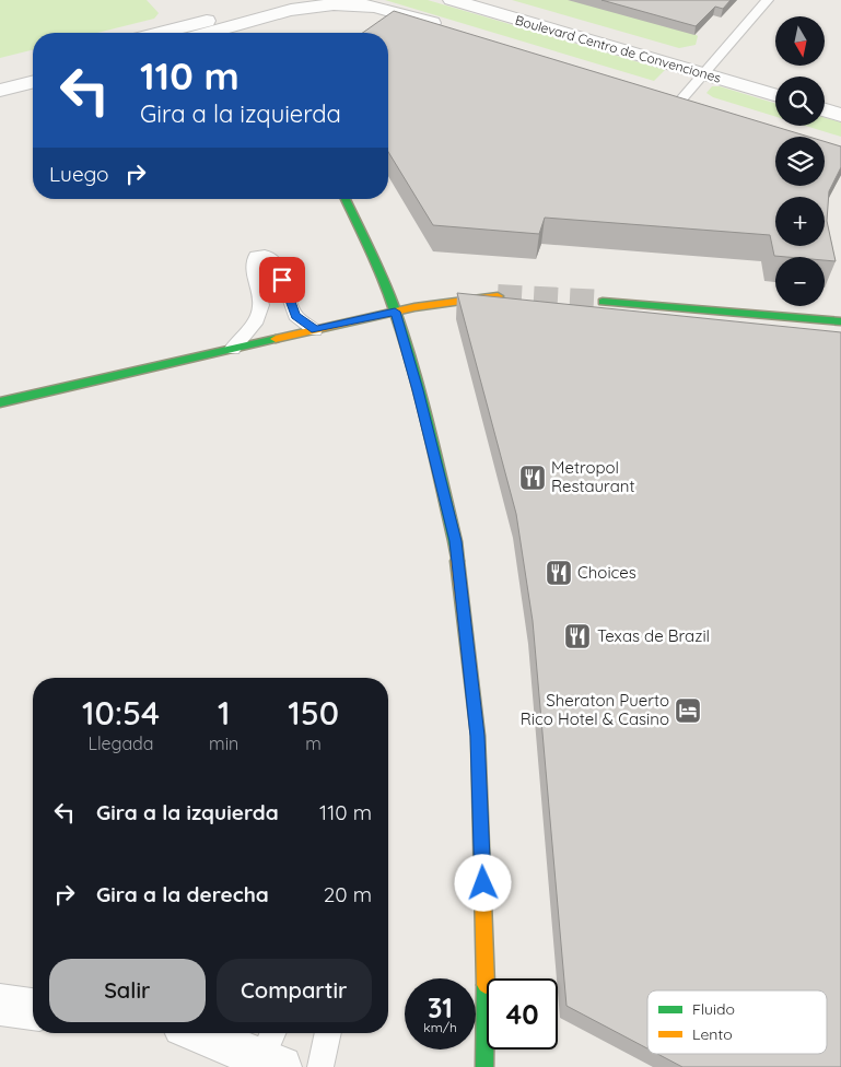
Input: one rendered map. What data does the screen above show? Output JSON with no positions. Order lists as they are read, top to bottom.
{
  "streets": {
    "street": ["Boulevard Centro de Convenciones"]
  },
  "places": {
    "restaurant": ["Metropol Restaurant", "Choices", "Texas de Brazil"],
    "hotel": ["Sheraton Puerto Rico Hotel & Casino"]
  },
  "legend": ["Fluido", "Lento"],
  "north": "bottom",
  "page": {
    "map_buttons": ["+", "−"],
    "turn": ["110 m", "Gira a la izquierda"],
    "then": "Luego",
    "eta": [
      "10:54",
      "Llegada",
      "1",
      "min",
      "150",
      "m"
    ],
    "list": [
      {
        "name": "Gira a la izquierda",
        "value": "110 m"
      },
      {
        "name": "Gira a la derecha",
        "value": "20 m"
      }
    ],
    "buttons": ["Salir", "Compartir"],
    "speed": "31 km/h",
    "limit": "40"
  }
}
